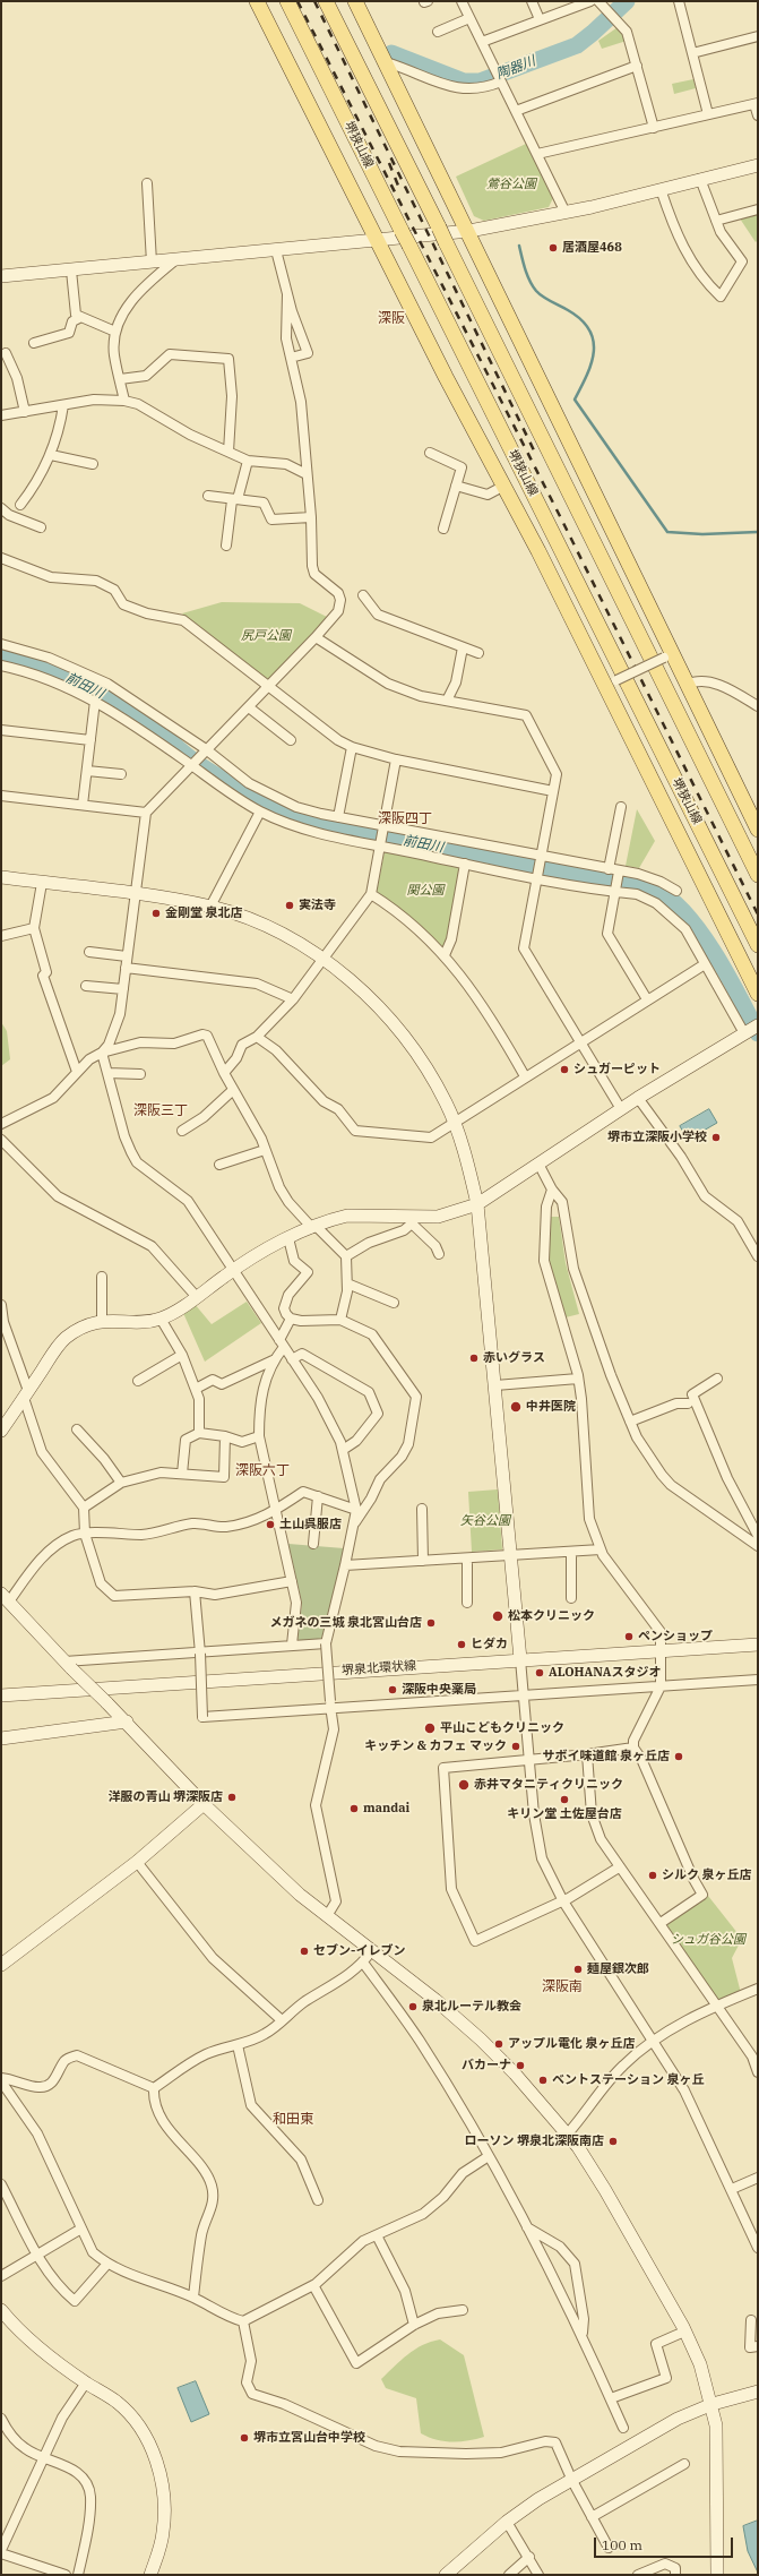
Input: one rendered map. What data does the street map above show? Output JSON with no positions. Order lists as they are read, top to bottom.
{
  "streets": {
    "main road": ["堺狭山線"],
    "street": ["堺泉北環状線"]
  },
  "districts": [
    "深阪",
    "深阪四丁",
    "深阪三丁",
    "深阪六丁",
    "深阪南",
    "和田東"
  ],
  "water": ["陶器川", "前田川"],
  "parks": [
    "鶯谷公園",
    "尻戸公園",
    "関公園",
    "矢谷公園",
    "シュガ谷公園"
  ],
  "places": [
    "居酒屋468",
    "実法寺",
    "金剛堂 泉北店",
    "シュガーピット",
    "堺市立深阪小学校",
    "赤いグラス",
    "中井医院",
    "土山呉服店",
    "松本クリニック",
    "メガネの三城 泉北宮山台店",
    "ペンショップ",
    "ヒダカ",
    "ALOHANAスタジオ",
    "深阪中央薬局",
    "平山こどもクリニック",
    "キッチン & カフェ マック",
    "サボイ味道館 泉ヶ丘店",
    "赤井マタニティクリニック",
    "洋服の青山 堺深阪店",
    "キリン堂 土佐屋台店",
    "mandai",
    "シルク 泉ヶ丘店",
    "セブン-イレブン",
    "麺屋銀次郎",
    "泉北ルーテル教会",
    "アップル電化 泉ヶ丘店",
    "バカーナ",
    "ベントステーション 泉ヶ丘",
    "ローソン 堺泉北深阪南店",
    "堺市立宮山台中学校"
  ],
  "scale_bar": "100 m"
}
